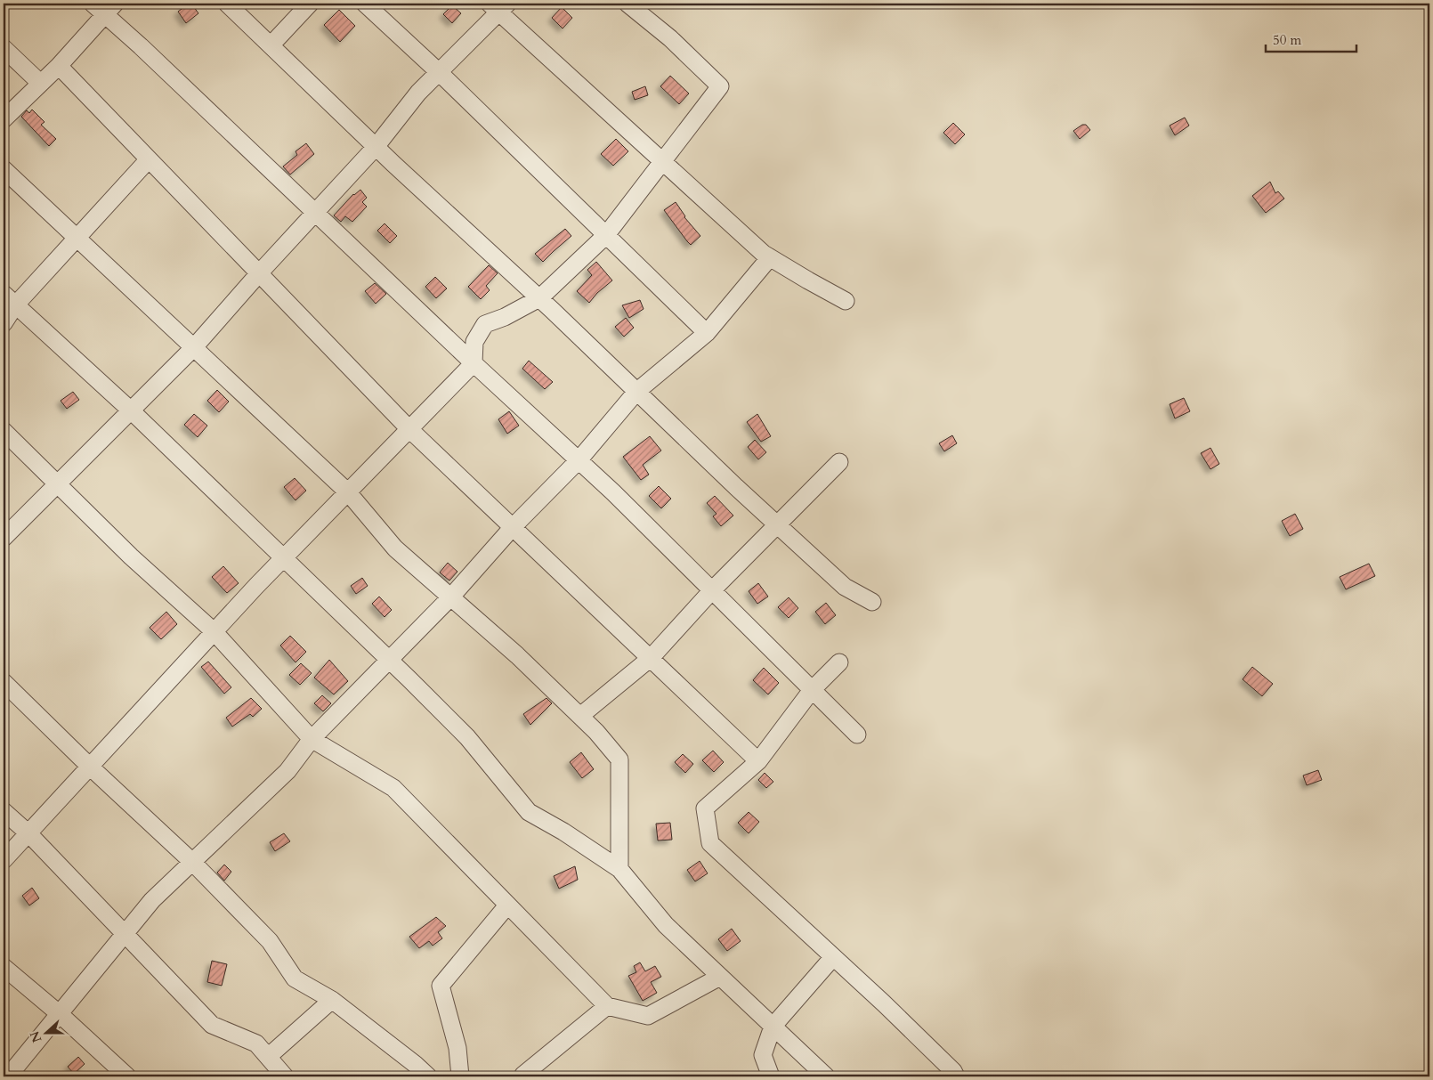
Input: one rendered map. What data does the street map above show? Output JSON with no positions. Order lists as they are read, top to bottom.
{
  "scale_bar": "50 m",
  "north": "left"
}
